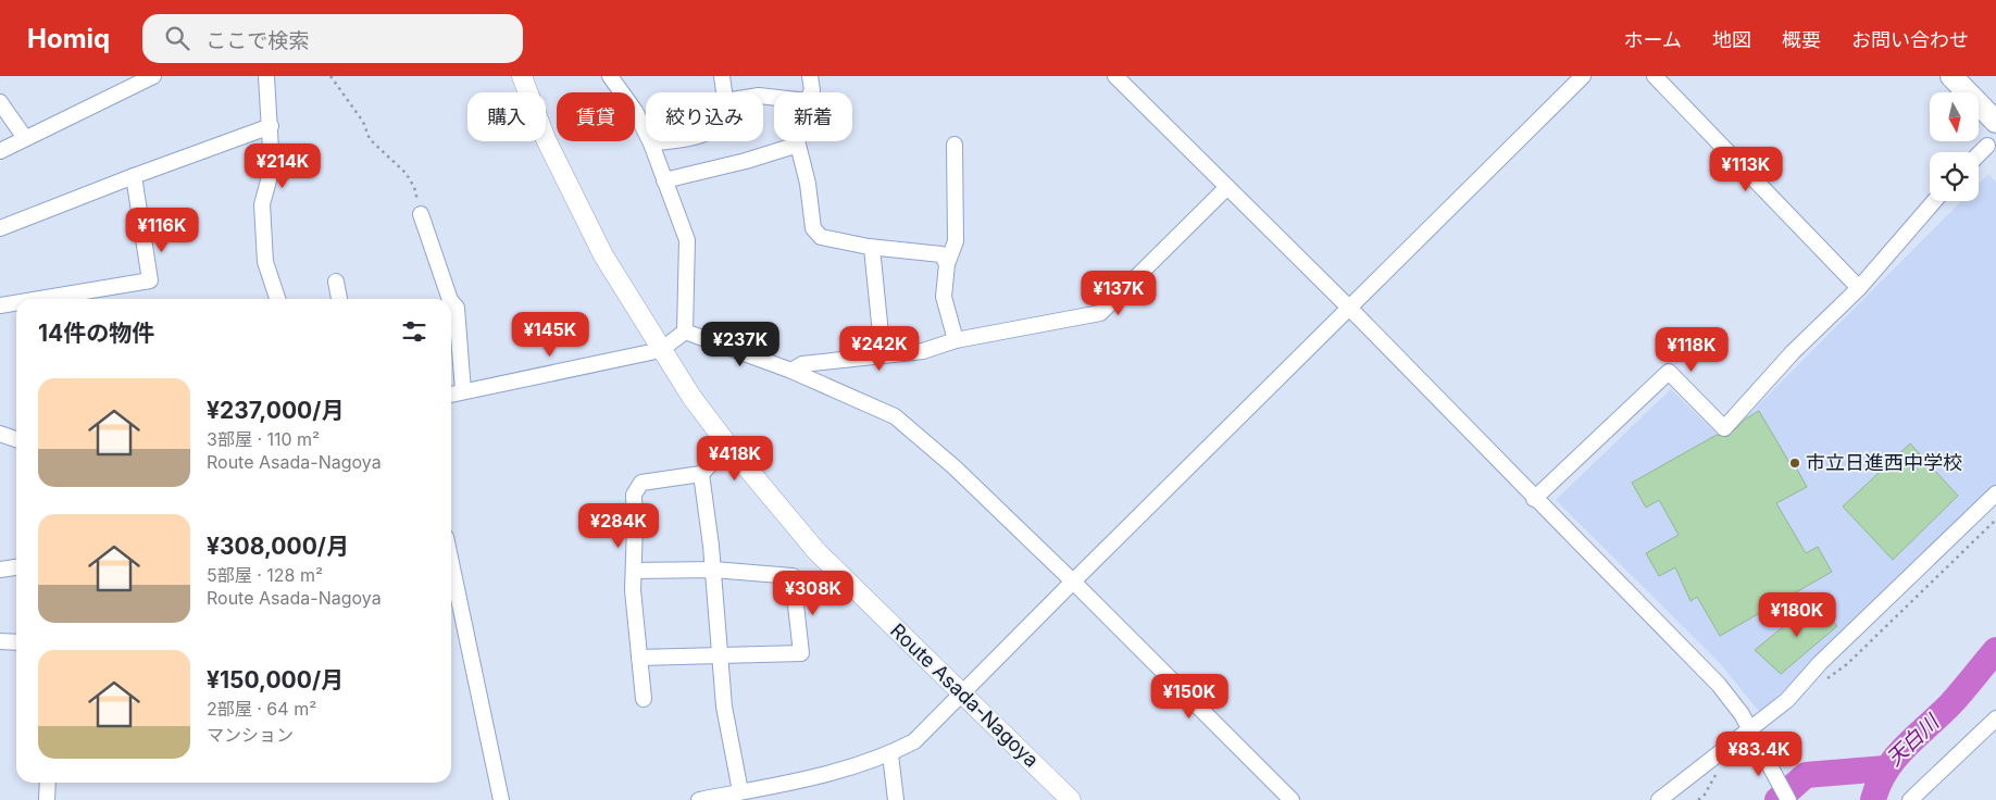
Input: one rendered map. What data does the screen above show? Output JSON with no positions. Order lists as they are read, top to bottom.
{
  "streets": {
    "main road": ["Route Asada-Nagoya"]
  },
  "water": ["天白川"],
  "places": ["市立日進西中学校"],
  "north": "bottom",
  "page": {
    "header": "Homiq",
    "search": "ここで検索",
    "nav": [
      "ホーム",
      "地図",
      "概要",
      "お問い合わせ"
    ],
    "chip": [
      "購入",
      "賃貸",
      "絞り込み",
      "新着"
    ],
    "price": [
      "¥214K",
      "¥113K",
      "¥116K",
      "¥137K",
      "¥145K",
      "¥237K",
      "¥242K",
      "¥118K",
      "¥418K",
      "¥284K",
      "¥308K",
      "¥180K",
      "¥150K",
      "¥83.4K"
    ],
    "heading": "14件の物件",
    "list": [
      {
        "name": "¥237,000/月",
        "note": "3部屋 · 110 m² · Route Asada-Nagoya"
      },
      {
        "name": "¥308,000/月",
        "note": "5部屋 · 128 m² · Route Asada-Nagoya"
      },
      {
        "name": "¥150,000/月",
        "note": "2部屋 · 64 m² · マンション"
      }
    ]
  }
}
